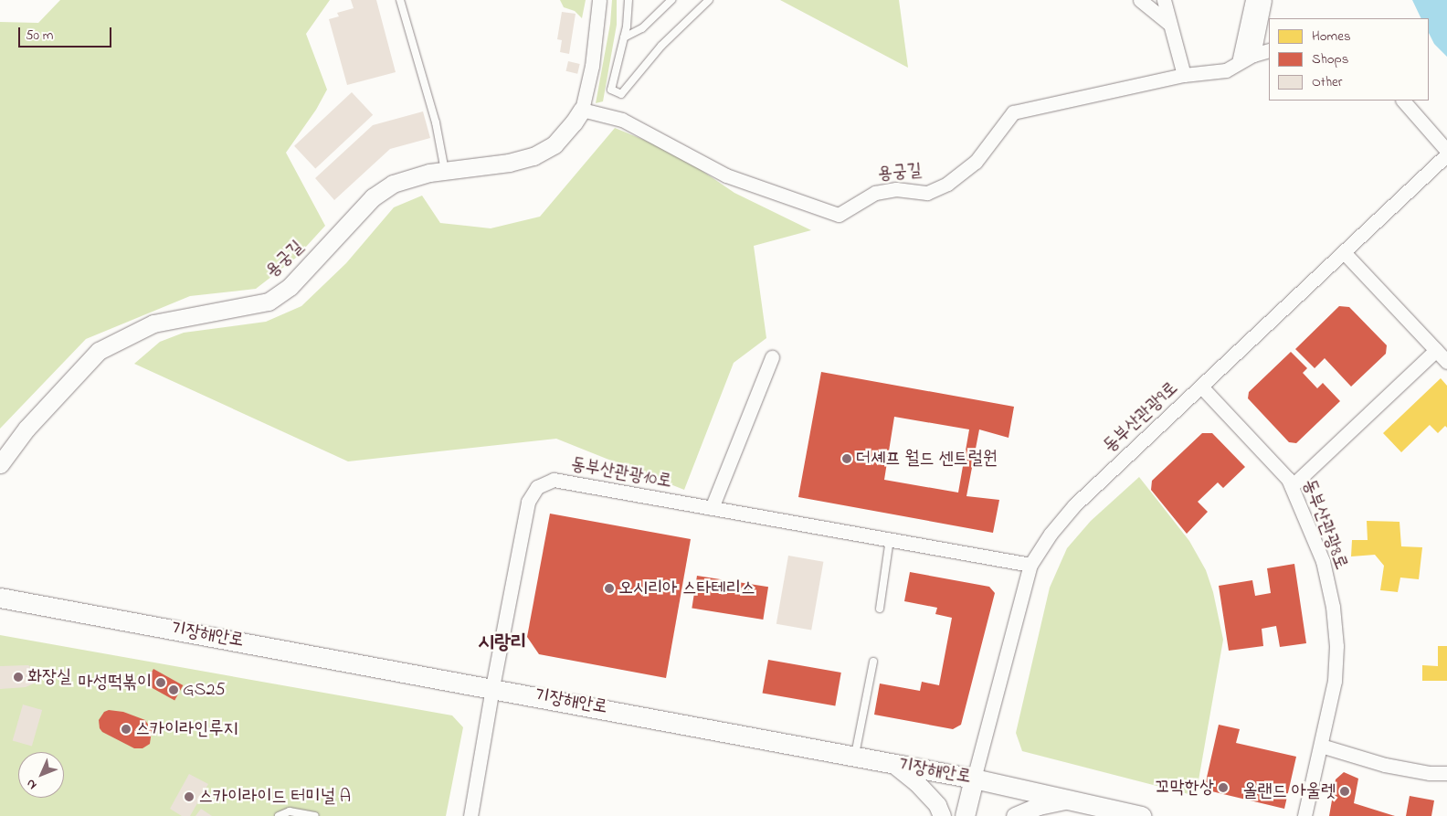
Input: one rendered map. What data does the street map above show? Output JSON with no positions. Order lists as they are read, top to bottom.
{
  "streets": {
    "main road": ["기장해안로"],
    "street": [
      "용궁길",
      "동부산관광9로",
      "동부산관광10로",
      "동부산관광8로"
    ]
  },
  "crossings": [
    ["동부산관광9로", "동부산관광10로"],
    ["동부산관광9로", "동부산관광8로"],
    ["동부산관광9로", "기장해안로"],
    ["동부산관광10로", "기장해안로"]
  ],
  "districts": ["시랑리"],
  "places": [
    "더셰프 월드 센트럴원",
    "오시리아 스타테리스",
    "화장실",
    "마성떡볶이",
    "GS25",
    "스카이라인루지",
    "꼬막한상",
    "올랜드 아울렛",
    "스카이라이드 터미널 A"
  ],
  "legend": ["Homes", "Shops", "Other"],
  "scale_bar": "50 m",
  "north": "bottom left"
}
